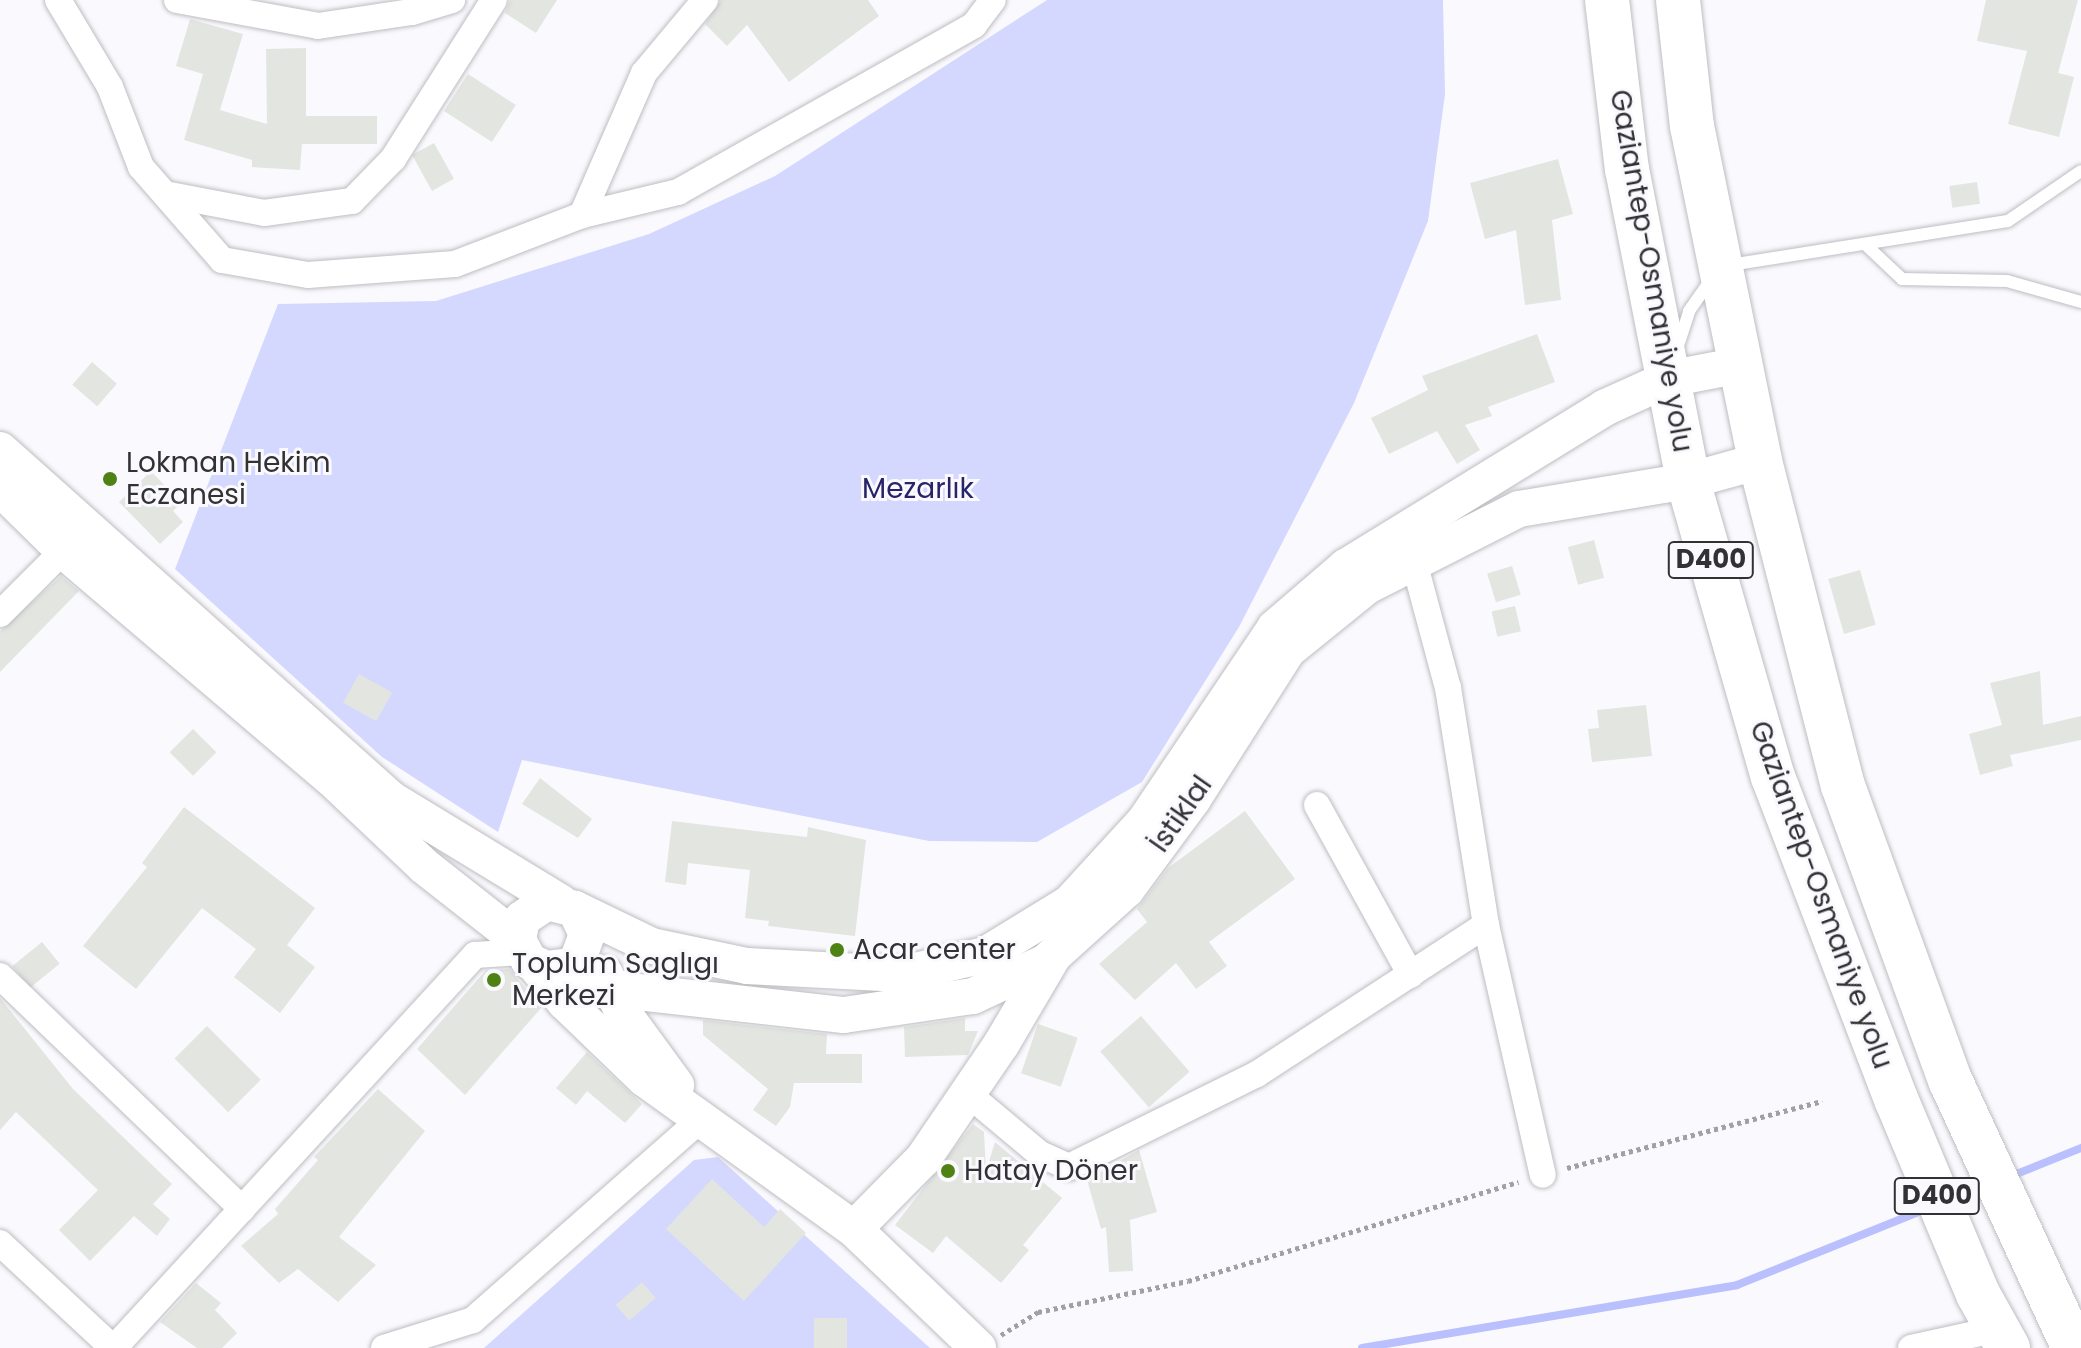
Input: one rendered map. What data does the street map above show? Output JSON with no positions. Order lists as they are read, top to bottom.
{
  "streets": {
    "highway": ["Gaziantep-Osmaniye yolu", "D400"],
    "street": ["İstiklal"]
  },
  "crossings": [
    ["Gaziantep-Osmaniye yolu", "İstiklal"]
  ],
  "parks": ["Mezarlık"],
  "places": [
    "Lokman Hekim Eczanesi",
    "Acar center",
    "Toplum Saglıgı Merkezi",
    "Hatay Döner"
  ]
}
